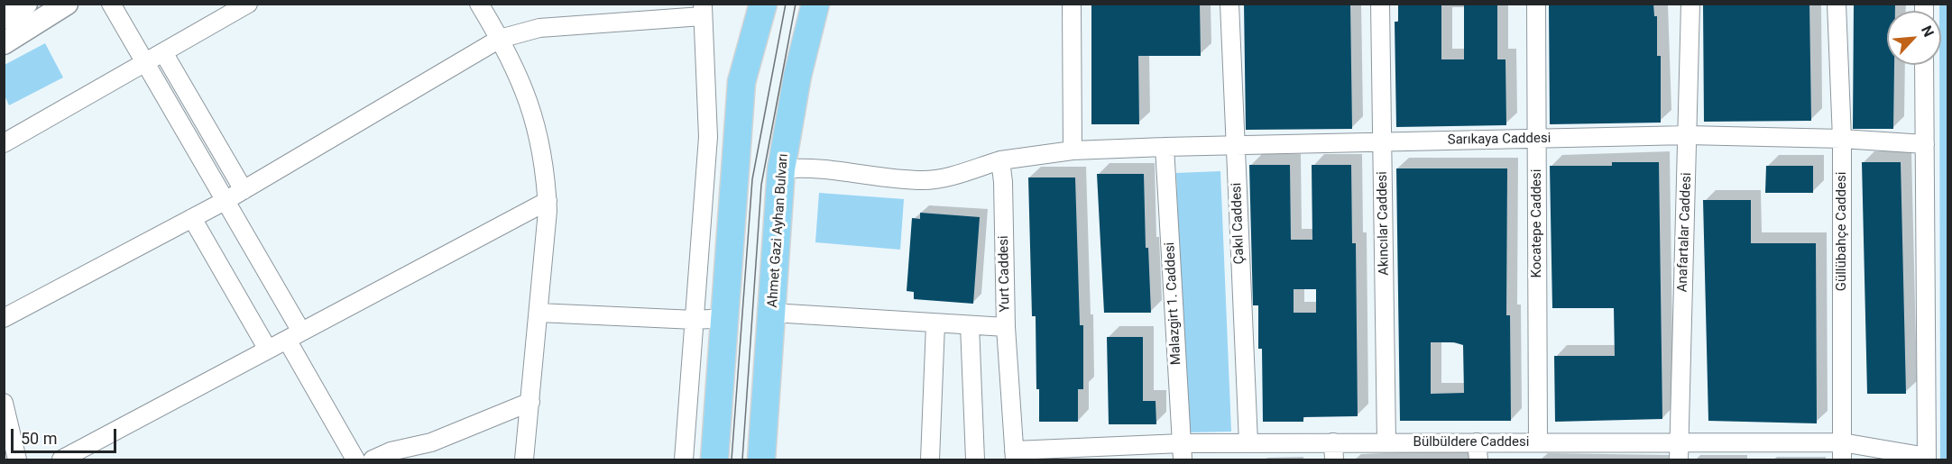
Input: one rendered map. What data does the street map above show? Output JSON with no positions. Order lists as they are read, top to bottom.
{
  "streets": {
    "main road": ["Ahmet Gazi Ayhan Bulvarı"],
    "street": [
      "Sarıkaya Caddesi",
      "Çakıl Caddesi",
      "Akıncılar Caddesi",
      "Kocatepe Caddesi",
      "Güllübahçe Caddesi",
      "Anafartalar Caddesi",
      "Yurt Caddesi",
      "Malazgirt 1. Caddesi",
      "Bülbüldere Caddesi"
    ]
  },
  "crossings": [
    ["Sarıkaya Caddesi", "Çakıl Caddesi"],
    ["Sarıkaya Caddesi", "Akıncılar Caddesi"],
    ["Sarıkaya Caddesi", "Kocatepe Caddesi"],
    ["Sarıkaya Caddesi", "Güllübahçe Caddesi"],
    ["Sarıkaya Caddesi", "Anafartalar Caddesi"],
    ["Sarıkaya Caddesi", "Malazgirt 1. Caddesi"],
    ["Çakıl Caddesi", "Bülbüldere Caddesi"],
    ["Akıncılar Caddesi", "Bülbüldere Caddesi"],
    ["Kocatepe Caddesi", "Bülbüldere Caddesi"],
    ["Güllübahçe Caddesi", "Bülbüldere Caddesi"],
    ["Anafartalar Caddesi", "Bülbüldere Caddesi"],
    ["Yurt Caddesi", "Bülbüldere Caddesi"],
    ["Malazgirt 1. Caddesi", "Bülbüldere Caddesi"]
  ],
  "scale_bar": "50 m",
  "north": "top right"
}
